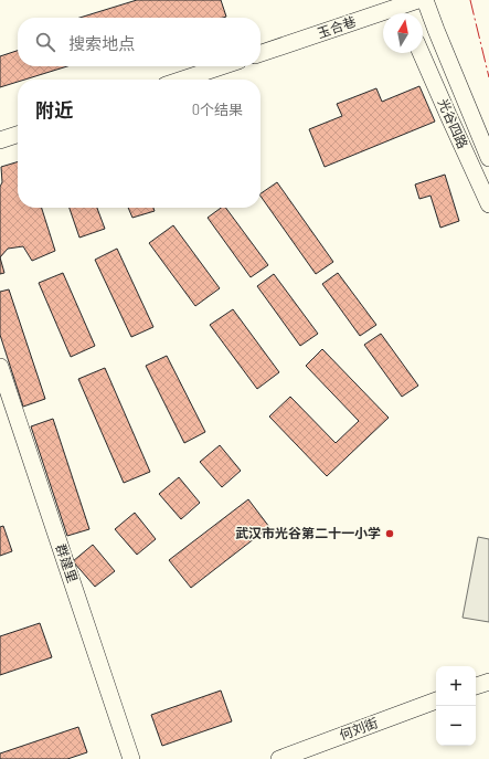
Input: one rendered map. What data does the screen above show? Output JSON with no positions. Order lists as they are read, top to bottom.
{
  "streets": {
    "street": [
      "玉合巷",
      "光谷四路",
      "群建里",
      "何刘街"
    ]
  },
  "places": ["武汉市光谷第二十一小学"],
  "north": "top",
  "page": {
    "search": "搜索地点",
    "heading": ["附近", "0个结果"],
    "map_buttons": ["+", "−"]
  }
}
